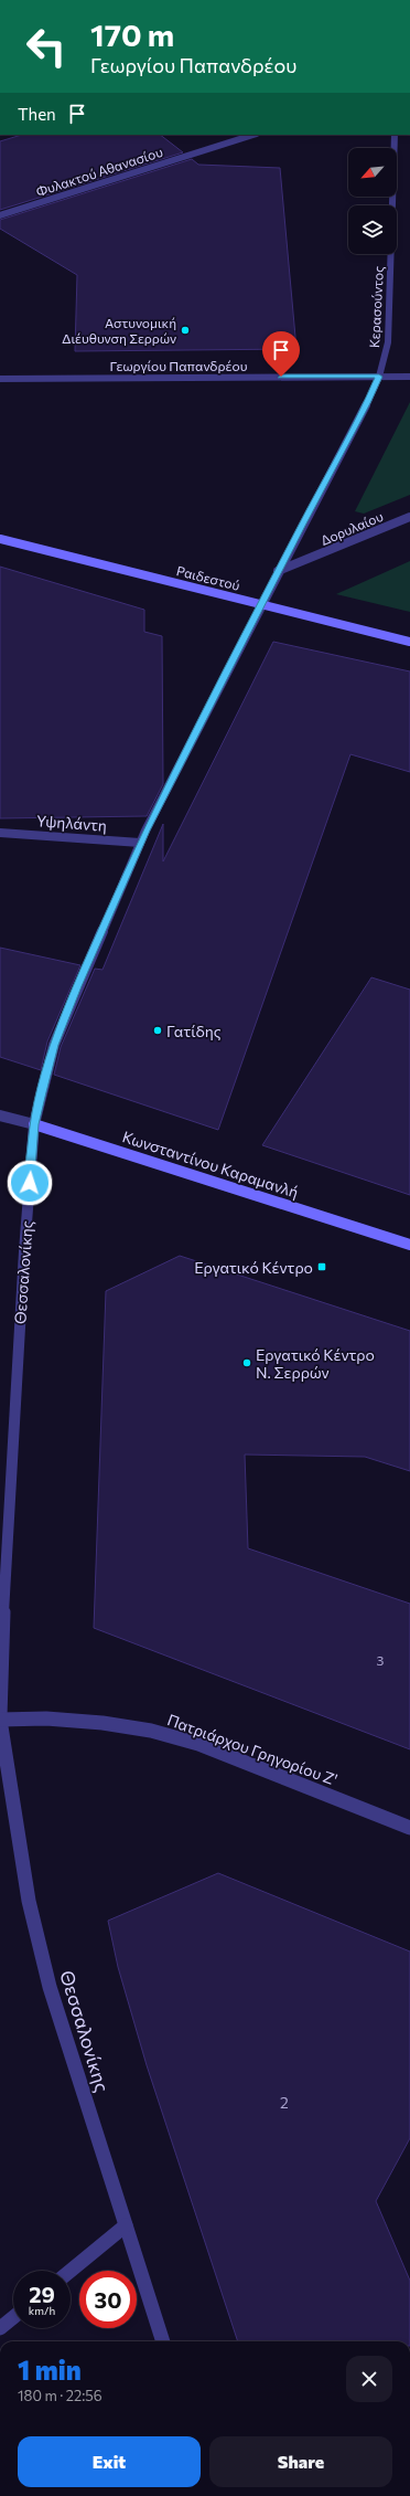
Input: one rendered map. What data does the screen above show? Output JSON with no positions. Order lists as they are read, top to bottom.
{
  "streets": {
    "main road": ["Ραιδεστού", "Κωνσταντίνου Καραμανλή"],
    "street": [
      "Φυλακτού Αθανασίου",
      "Κερασούντος",
      "Γεωργίου Παπανδρέου",
      "Δορυλαίου",
      "Υψηλάντη",
      "Θεσσαλονίκης",
      "Πατριάρχου Γρηγορίου Ζ'"
    ]
  },
  "crossings": [
    ["Κερασούντος", "Γεωργίου Παπανδρέου"],
    ["Κερασούντος", "Θεσσαλονίκης"],
    ["Γεωργίου Παπανδρέου", "Θεσσαλονίκης"],
    ["Δορυλαίου", "Θεσσαλονίκης"],
    ["Ραιδεστού", "Θεσσαλονίκης"],
    ["Υψηλάντη", "Θεσσαλονίκης"],
    ["Κωνσταντίνου Καραμανλή", "Θεσσαλονίκης"],
    ["Θεσσαλονίκης", "Πατριάρχου Γρηγορίου Ζ'"]
  ],
  "places": {
    "other": ["Αστυνομική Διέυθυνση Σερρών", "Γατίδης", "Εργατικό Κέντρο Ν. Σερρών"],
    "transit": ["Εργατικό Κέντρο"]
  },
  "house_numbers": ["3", "2"],
  "north": "bottom left",
  "page": {
    "turn": ["170 m", "Γεωργίου Παπανδρέου"],
    "then": "Then",
    "speed": "29 km/h",
    "limit": "30",
    "heading": ["1 min", "180 m · 22:56"],
    "buttons": ["Exit", "Share"]
  }
}
